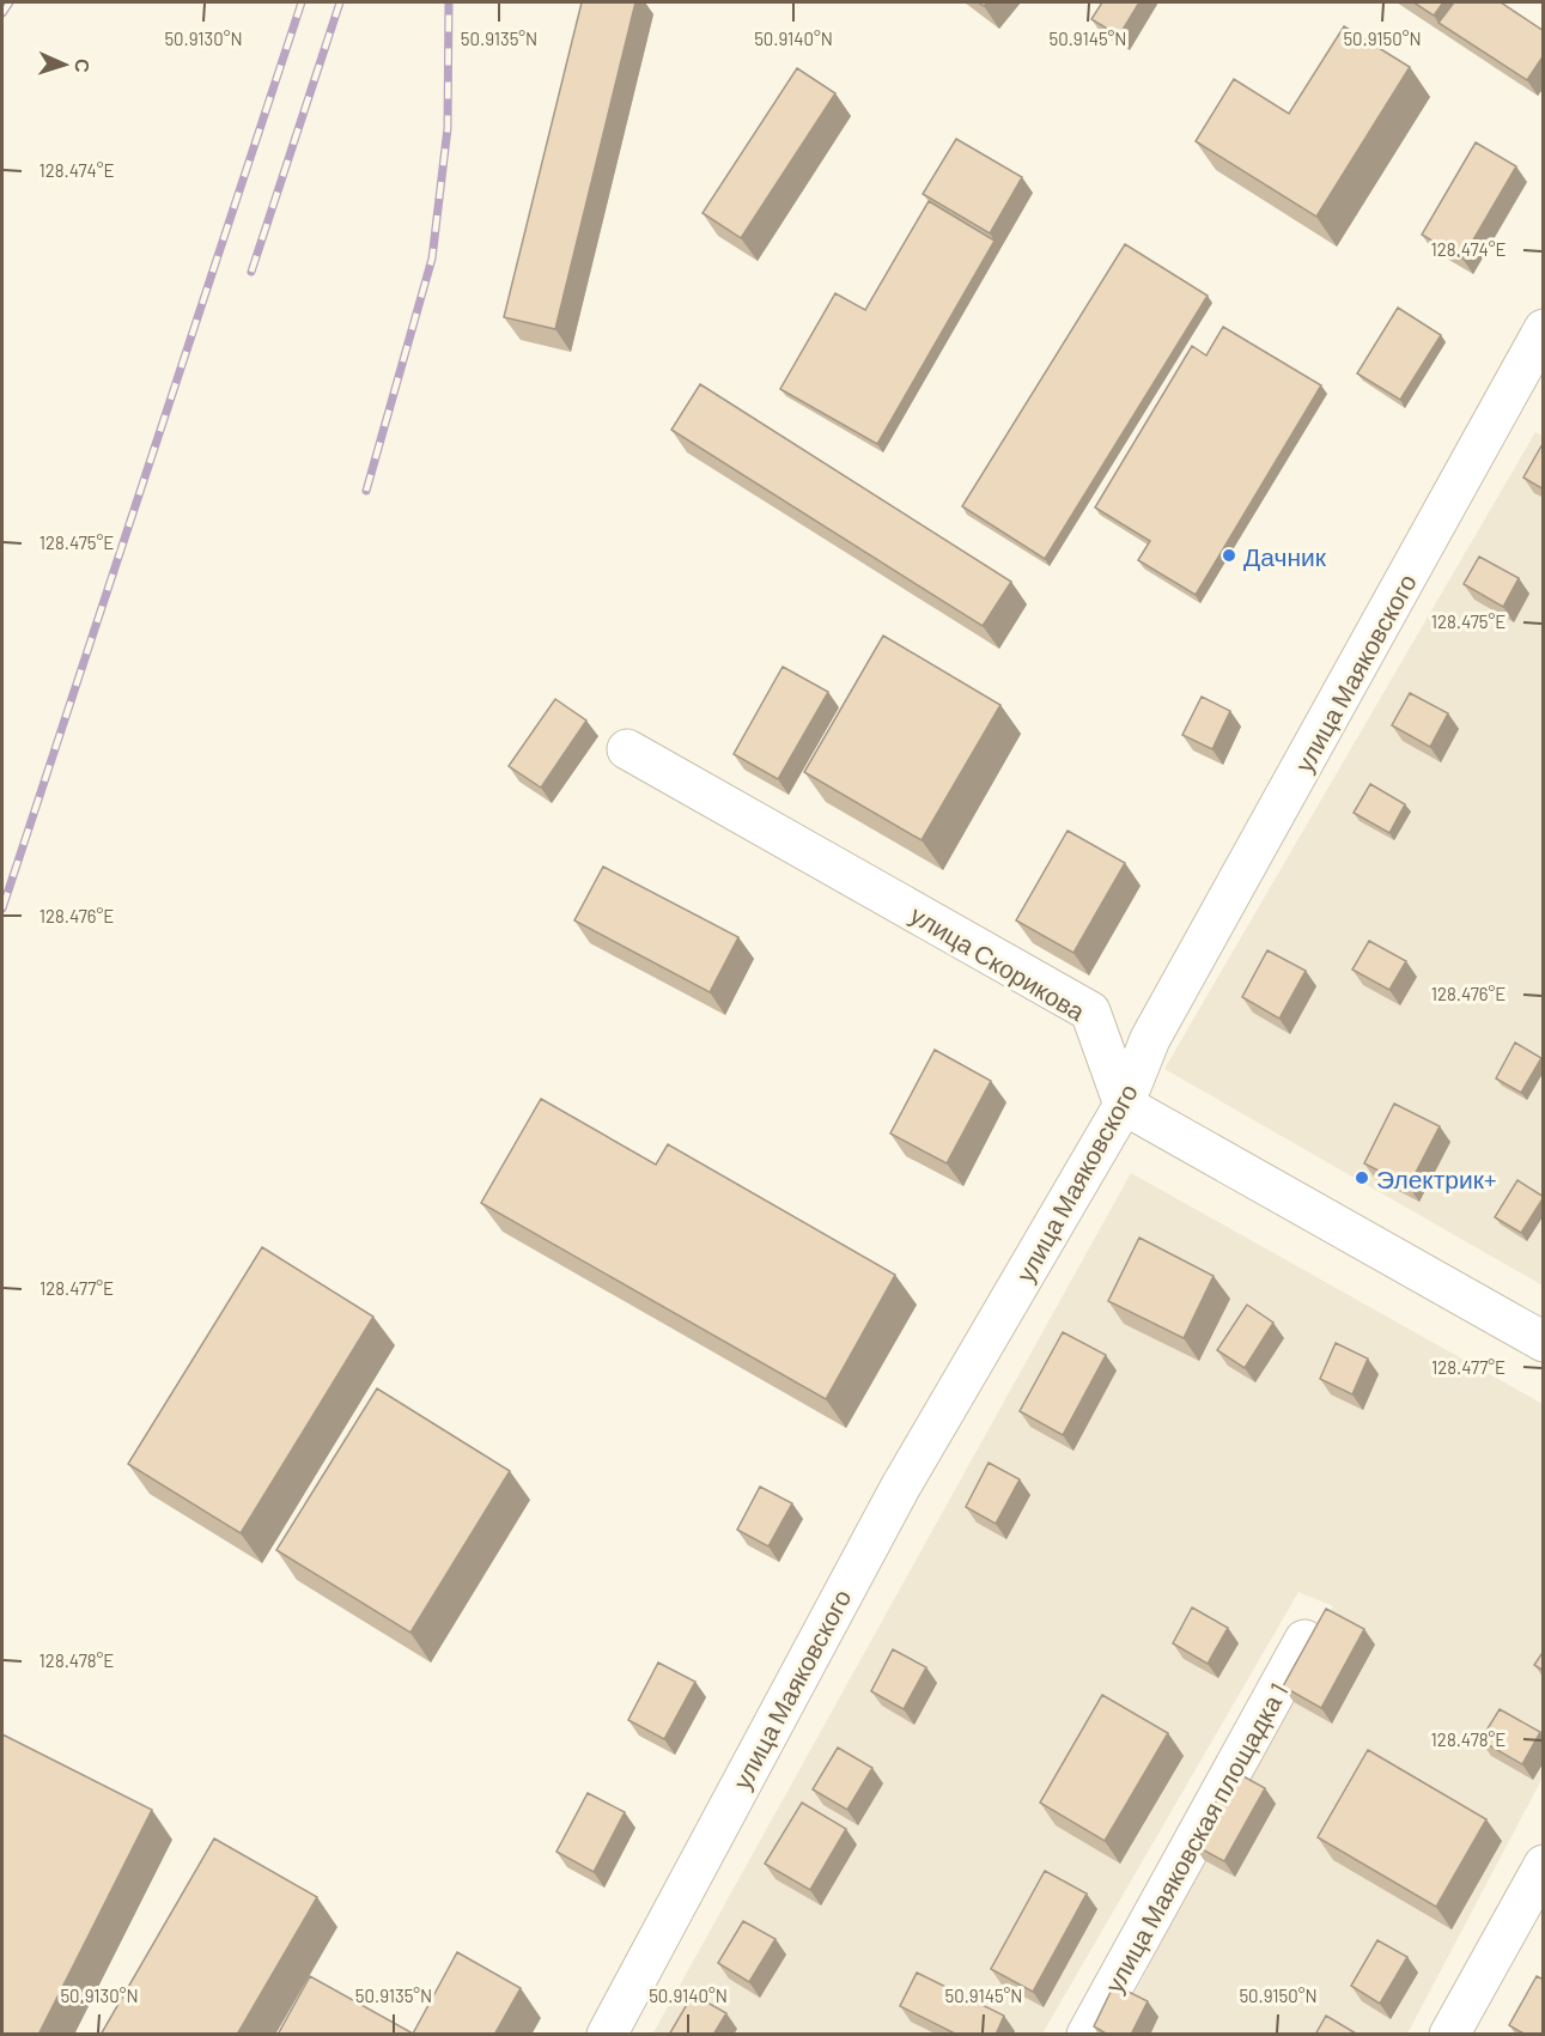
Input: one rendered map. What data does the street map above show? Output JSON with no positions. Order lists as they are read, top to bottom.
{
  "streets": {
    "street": ["улица Маяковского", "улица Скорикова", "улица Маяковская площадка 1"]
  },
  "crossings": [
    ["улица Маяковского", "улица Скорикова"]
  ],
  "places": ["Дачник", "Электрик+"],
  "north": "right",
  "coordinates": [
    "50.9130°N",
    "50.9135°N",
    "50.9140°N",
    "50.9145°N",
    "50.9150°N",
    "128.474°E",
    "128.475°E",
    "128.476°E",
    "128.477°E",
    "128.478°E"
  ]
}
